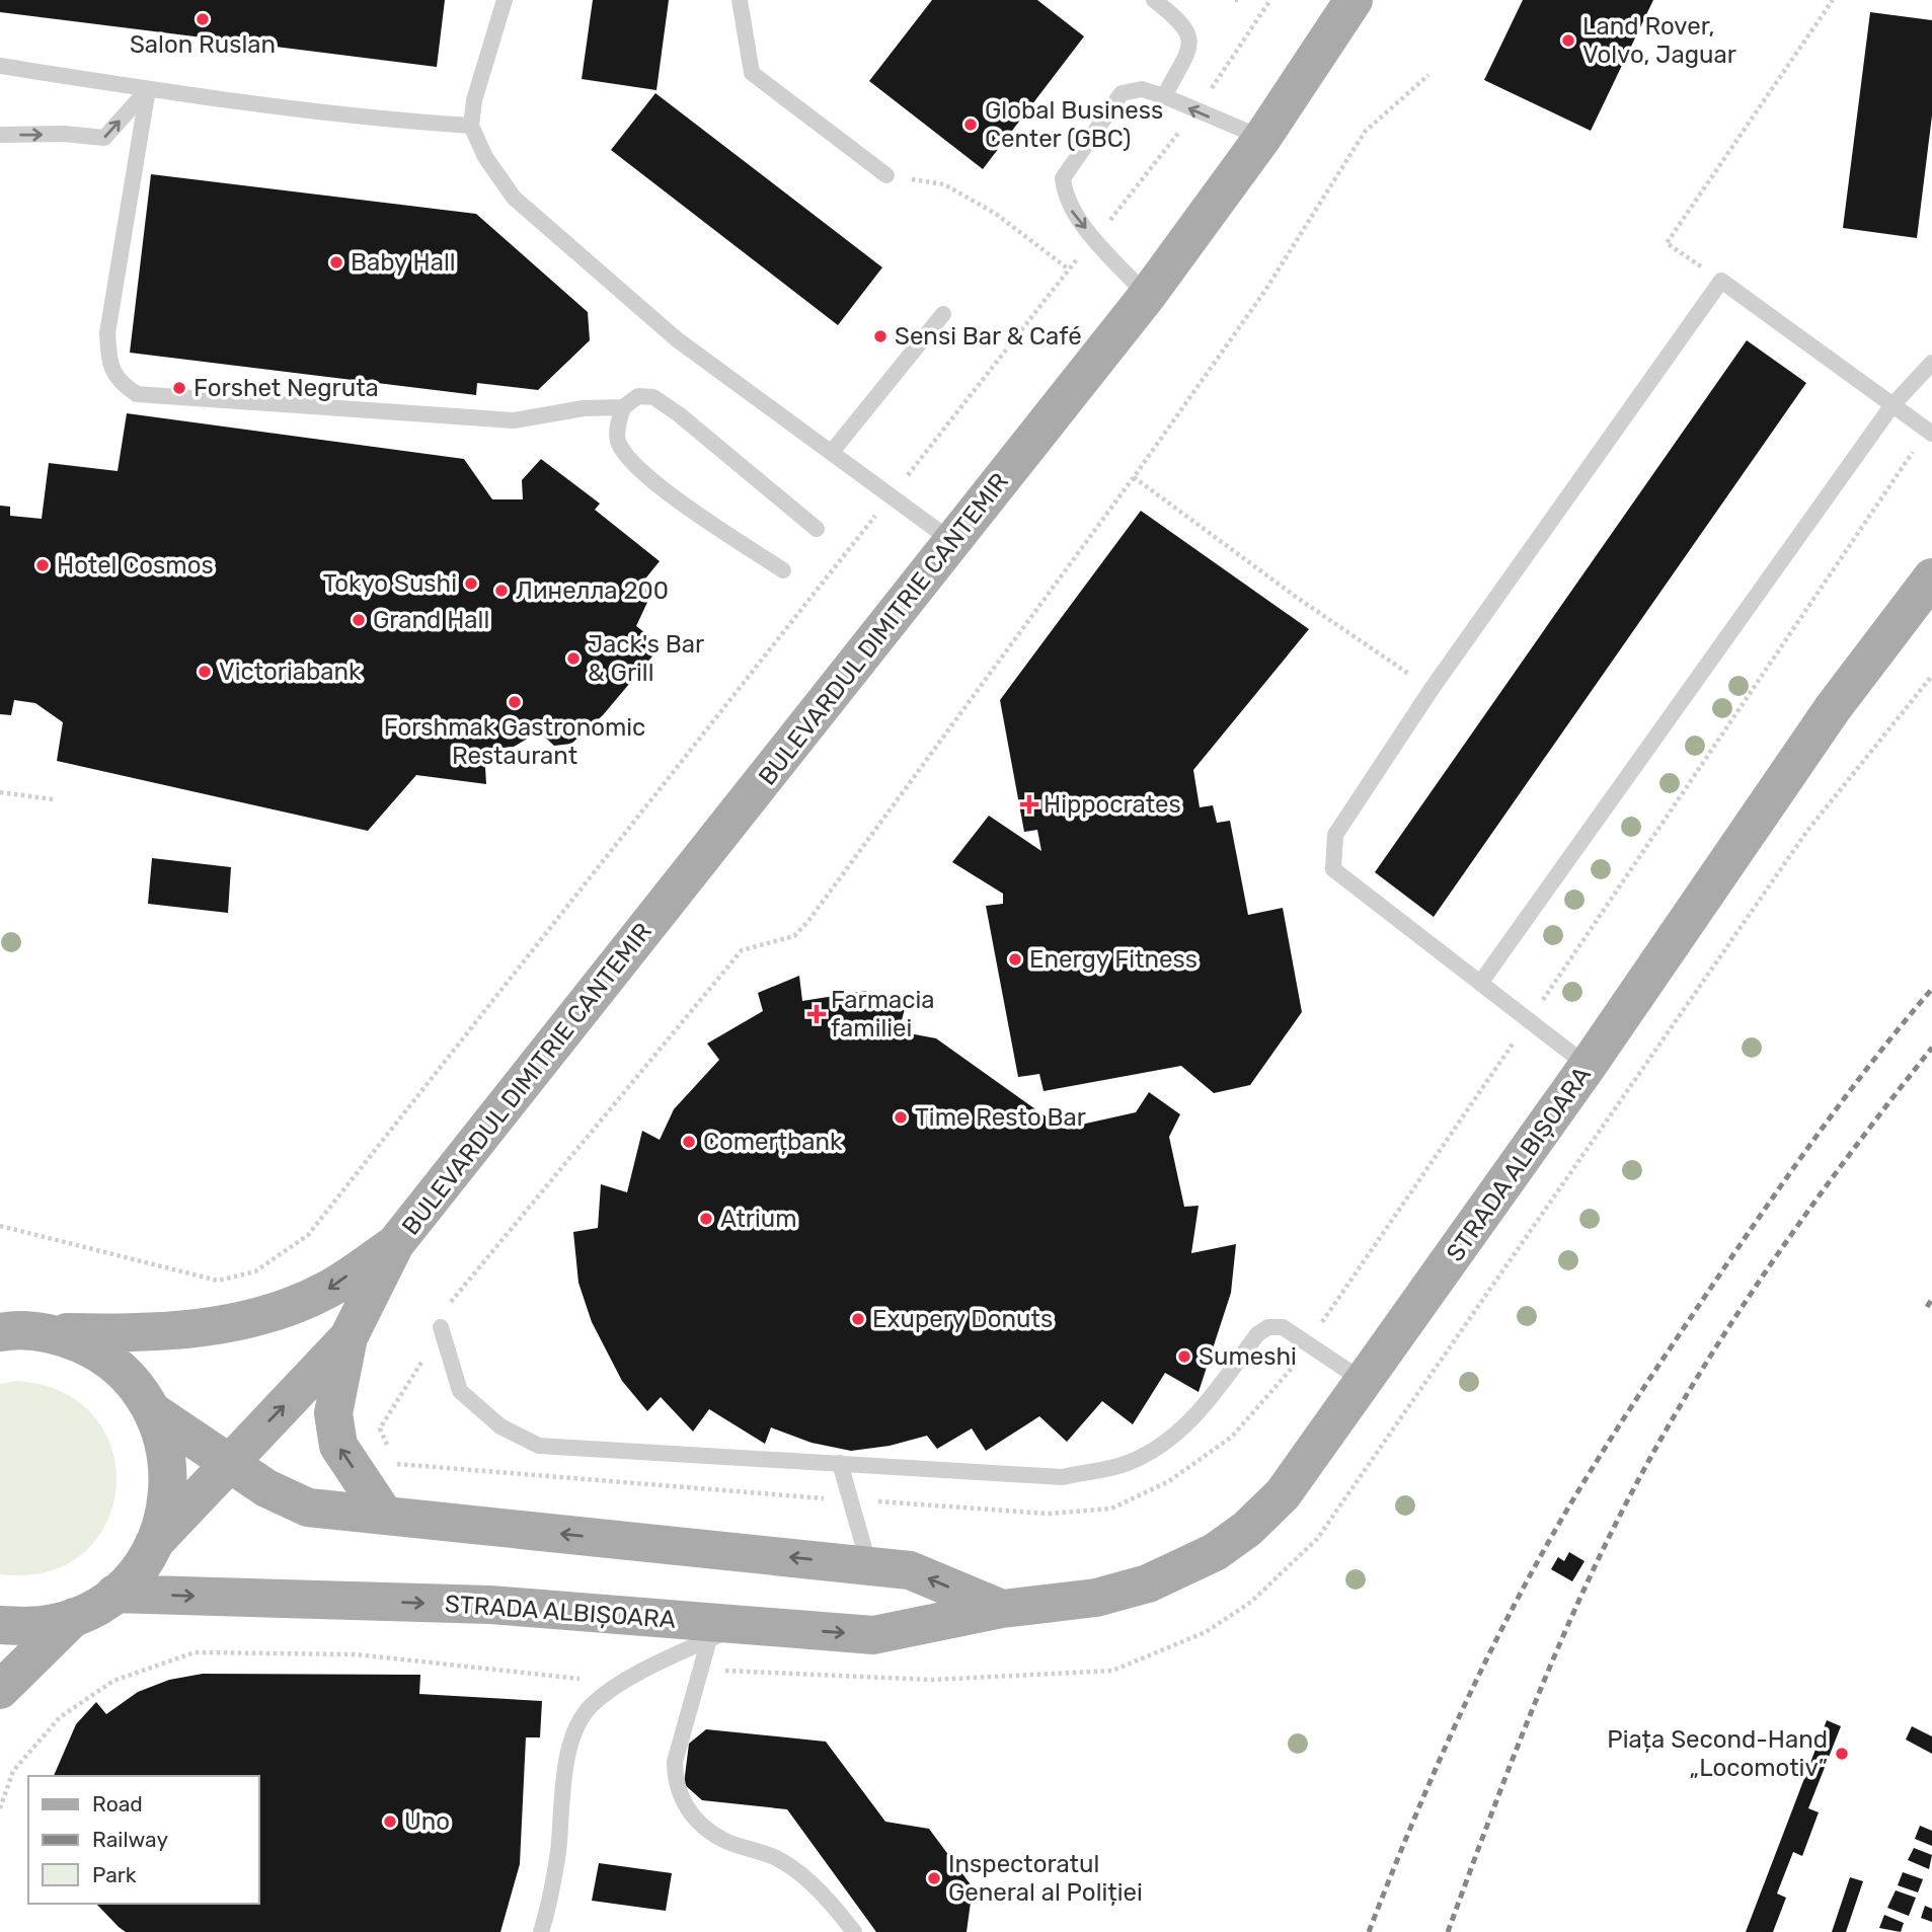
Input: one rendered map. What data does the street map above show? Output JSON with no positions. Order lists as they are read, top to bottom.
{
  "streets": {
    "main road": ["BULEVARDUL DIMITRIE CANTEMIR", "STRADA ALBIȘOARA"]
  },
  "crossings": [
    ["BULEVARDUL DIMITRIE CANTEMIR", "STRADA ALBIȘOARA"]
  ],
  "places": {
    "other": [
      "Salon Ruslan",
      "Land Rover, Volvo, Jaguar",
      "Global Business Center (GBC)",
      "Baby Hall",
      "Sensi Bar & Café",
      "Forshet Negruta",
      "Hotel Cosmos",
      "Tokyo Sushi",
      "Линелла 200",
      "Grand Hall",
      "Jack's Bar & Grill",
      "Victoriabank",
      "Forshmak Gastronomic Restaurant",
      "Energy Fitness",
      "Time Resto Bar",
      "Comerțbank",
      "Atrium",
      "Exupery Donuts",
      "Sumeshi",
      "Piața Second-Hand „Locomotiv”",
      "Uno",
      "Inspectoratul General al Poliției"
    ],
    "health": ["Hippocrates", "Farmacia familiei"]
  },
  "legend": ["Road", "Railway", "Park"]
}
